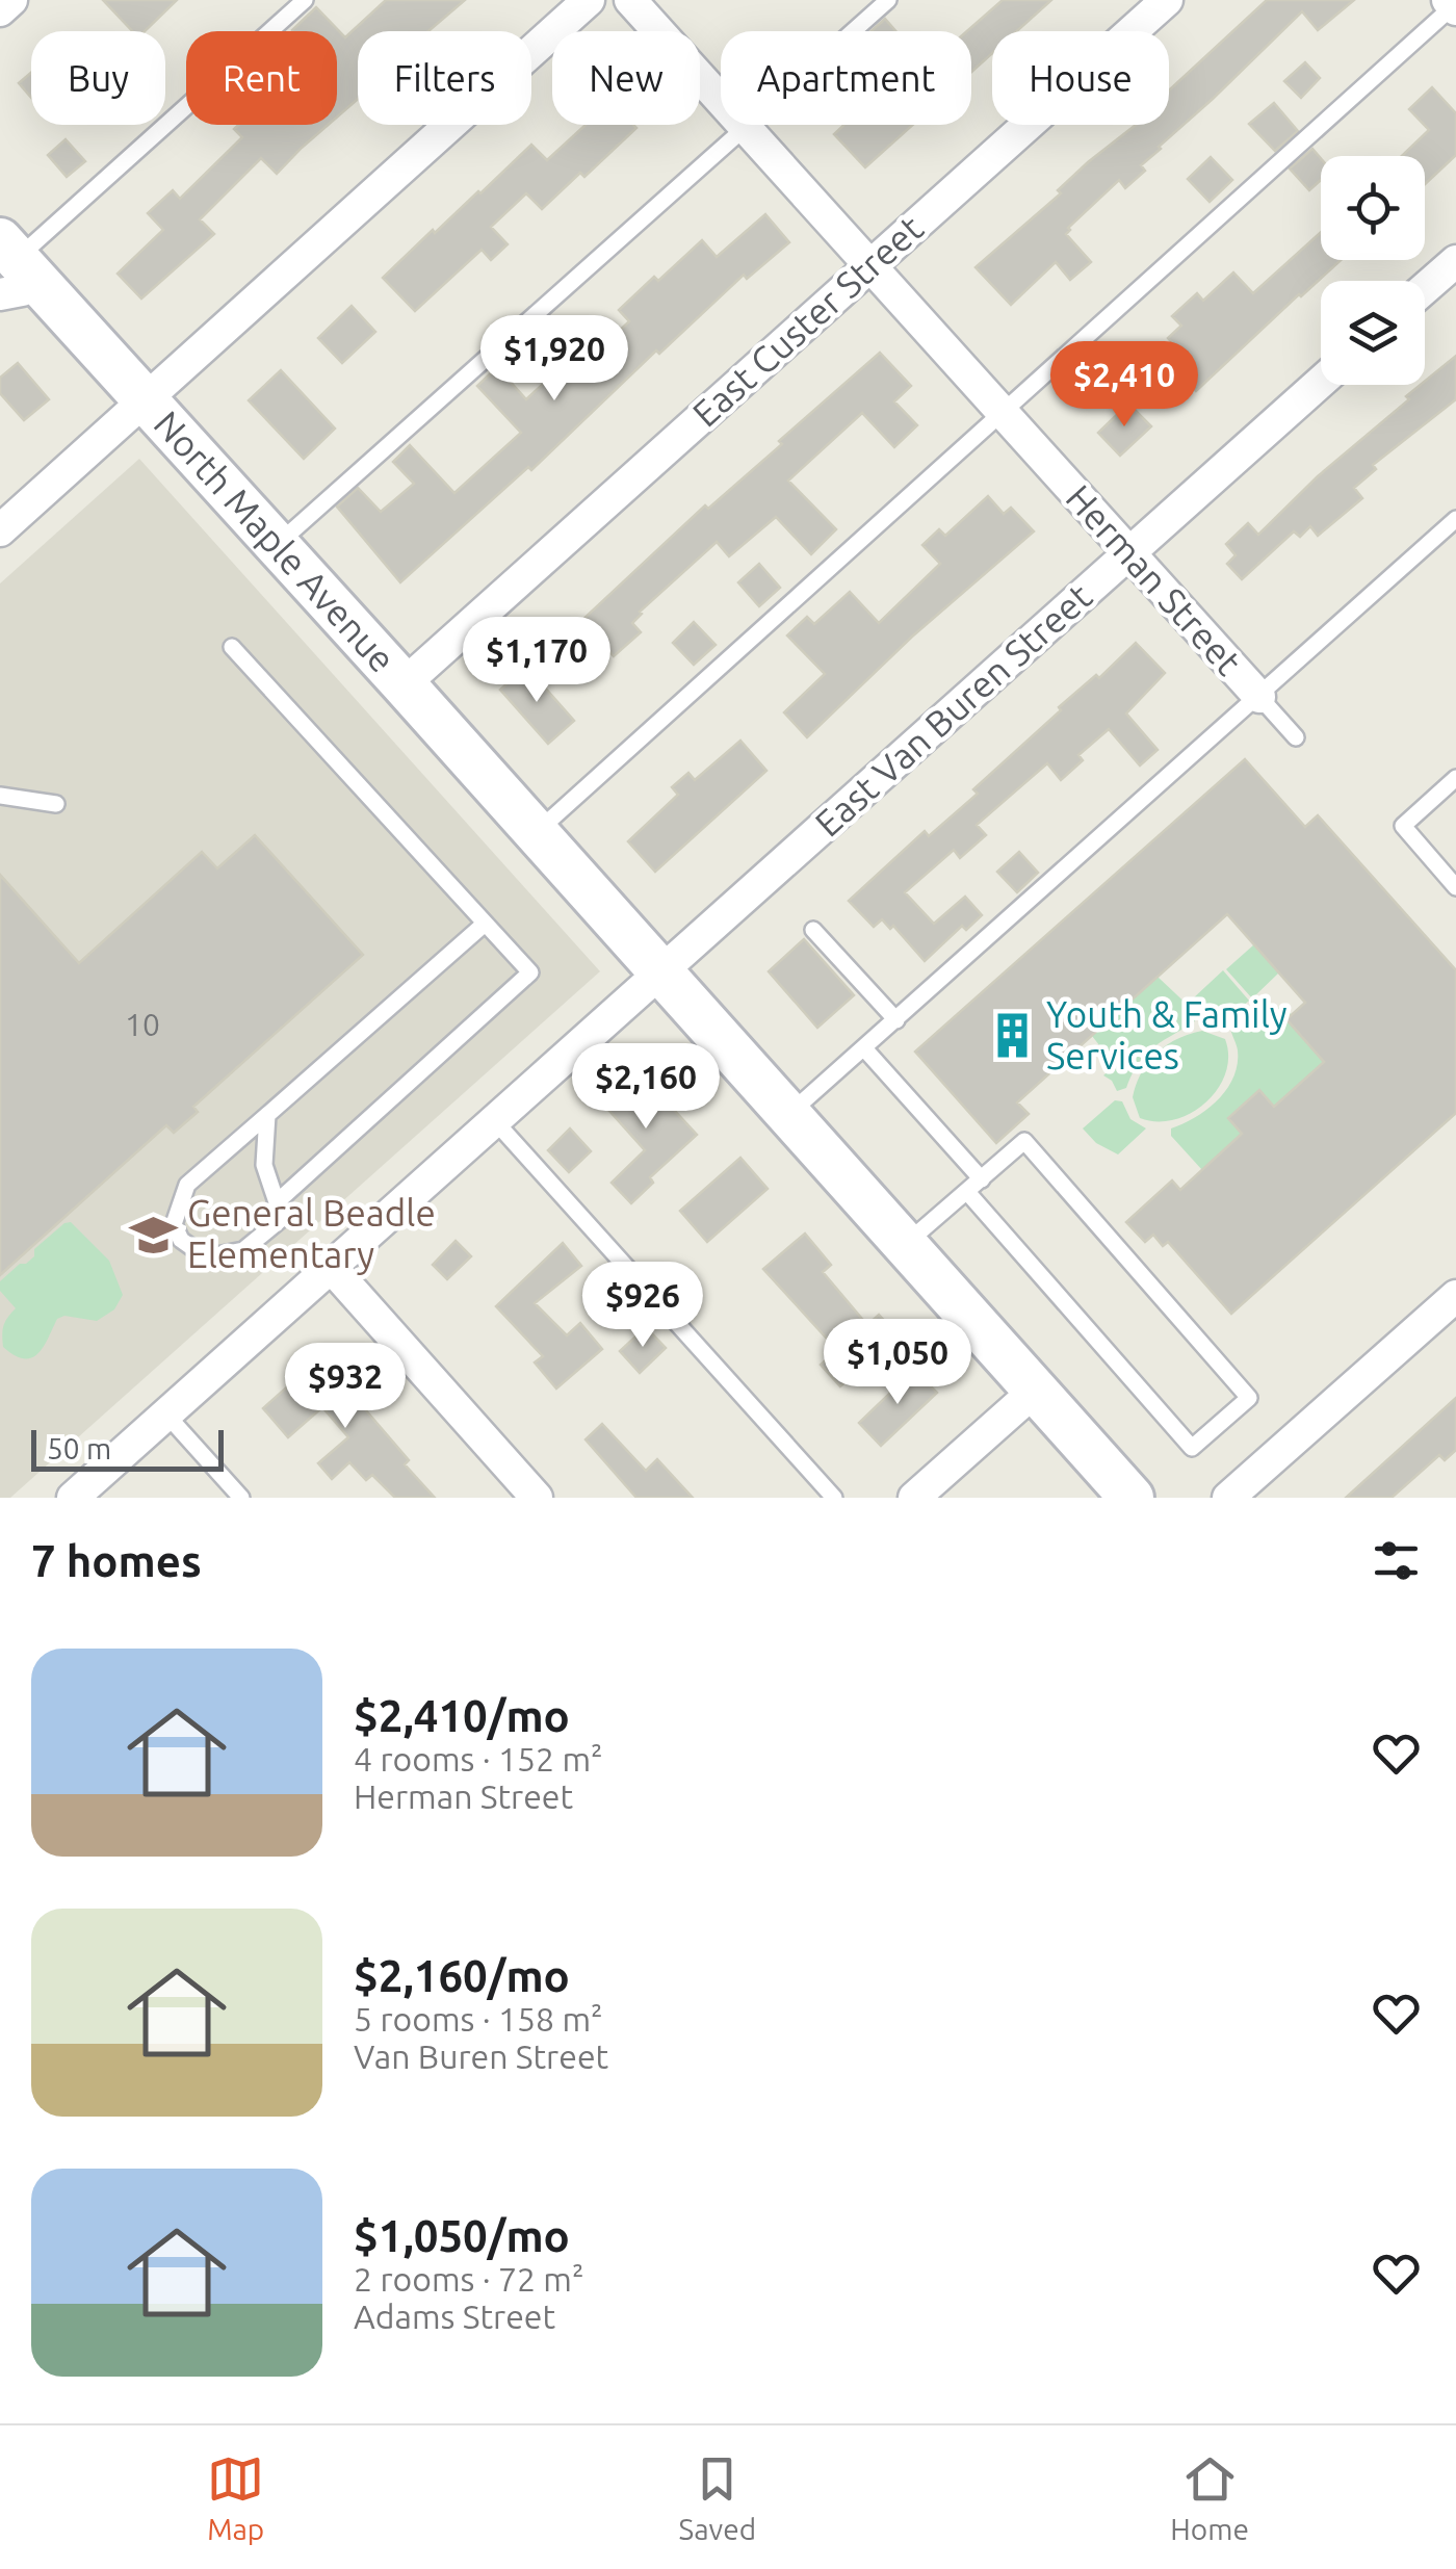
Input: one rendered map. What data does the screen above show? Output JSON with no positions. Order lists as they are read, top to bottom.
{
  "streets": {
    "street": [
      "East Custer Street",
      "North Maple Avenue",
      "Herman Street",
      "East Van Buren Street"
    ]
  },
  "crossings": [
    ["East Custer Street", "North Maple Avenue"],
    ["East Custer Street", "Herman Street"],
    ["North Maple Avenue", "East Van Buren Street"],
    ["Herman Street", "East Van Buren Street"]
  ],
  "places": {
    "building": ["Youth & Family Services"],
    "school or university": ["General Beadle Elementary"]
  },
  "house_numbers": ["10"],
  "scale_bar": "50 m",
  "page": {
    "chip": [
      "Buy",
      "Rent",
      "Filters",
      "New",
      "Apartment",
      "House"
    ],
    "price": [
      "$1,920",
      "$2,410",
      "$1,170",
      "$2,160",
      "$926",
      "$1,050",
      "$932"
    ],
    "scale": "50 m",
    "heading": "7 homes",
    "list": [
      {
        "name": "$2,410/mo",
        "note": "4 rooms · 152 m² · Herman Street"
      },
      {
        "name": "$2,160/mo",
        "note": "5 rooms · 158 m² · Van Buren Street"
      },
      {
        "name": "$1,050/mo",
        "note": "2 rooms · 72 m² · Adams Street"
      }
    ],
    "tabs": ["Map", "Saved", "Home"]
  }
}
